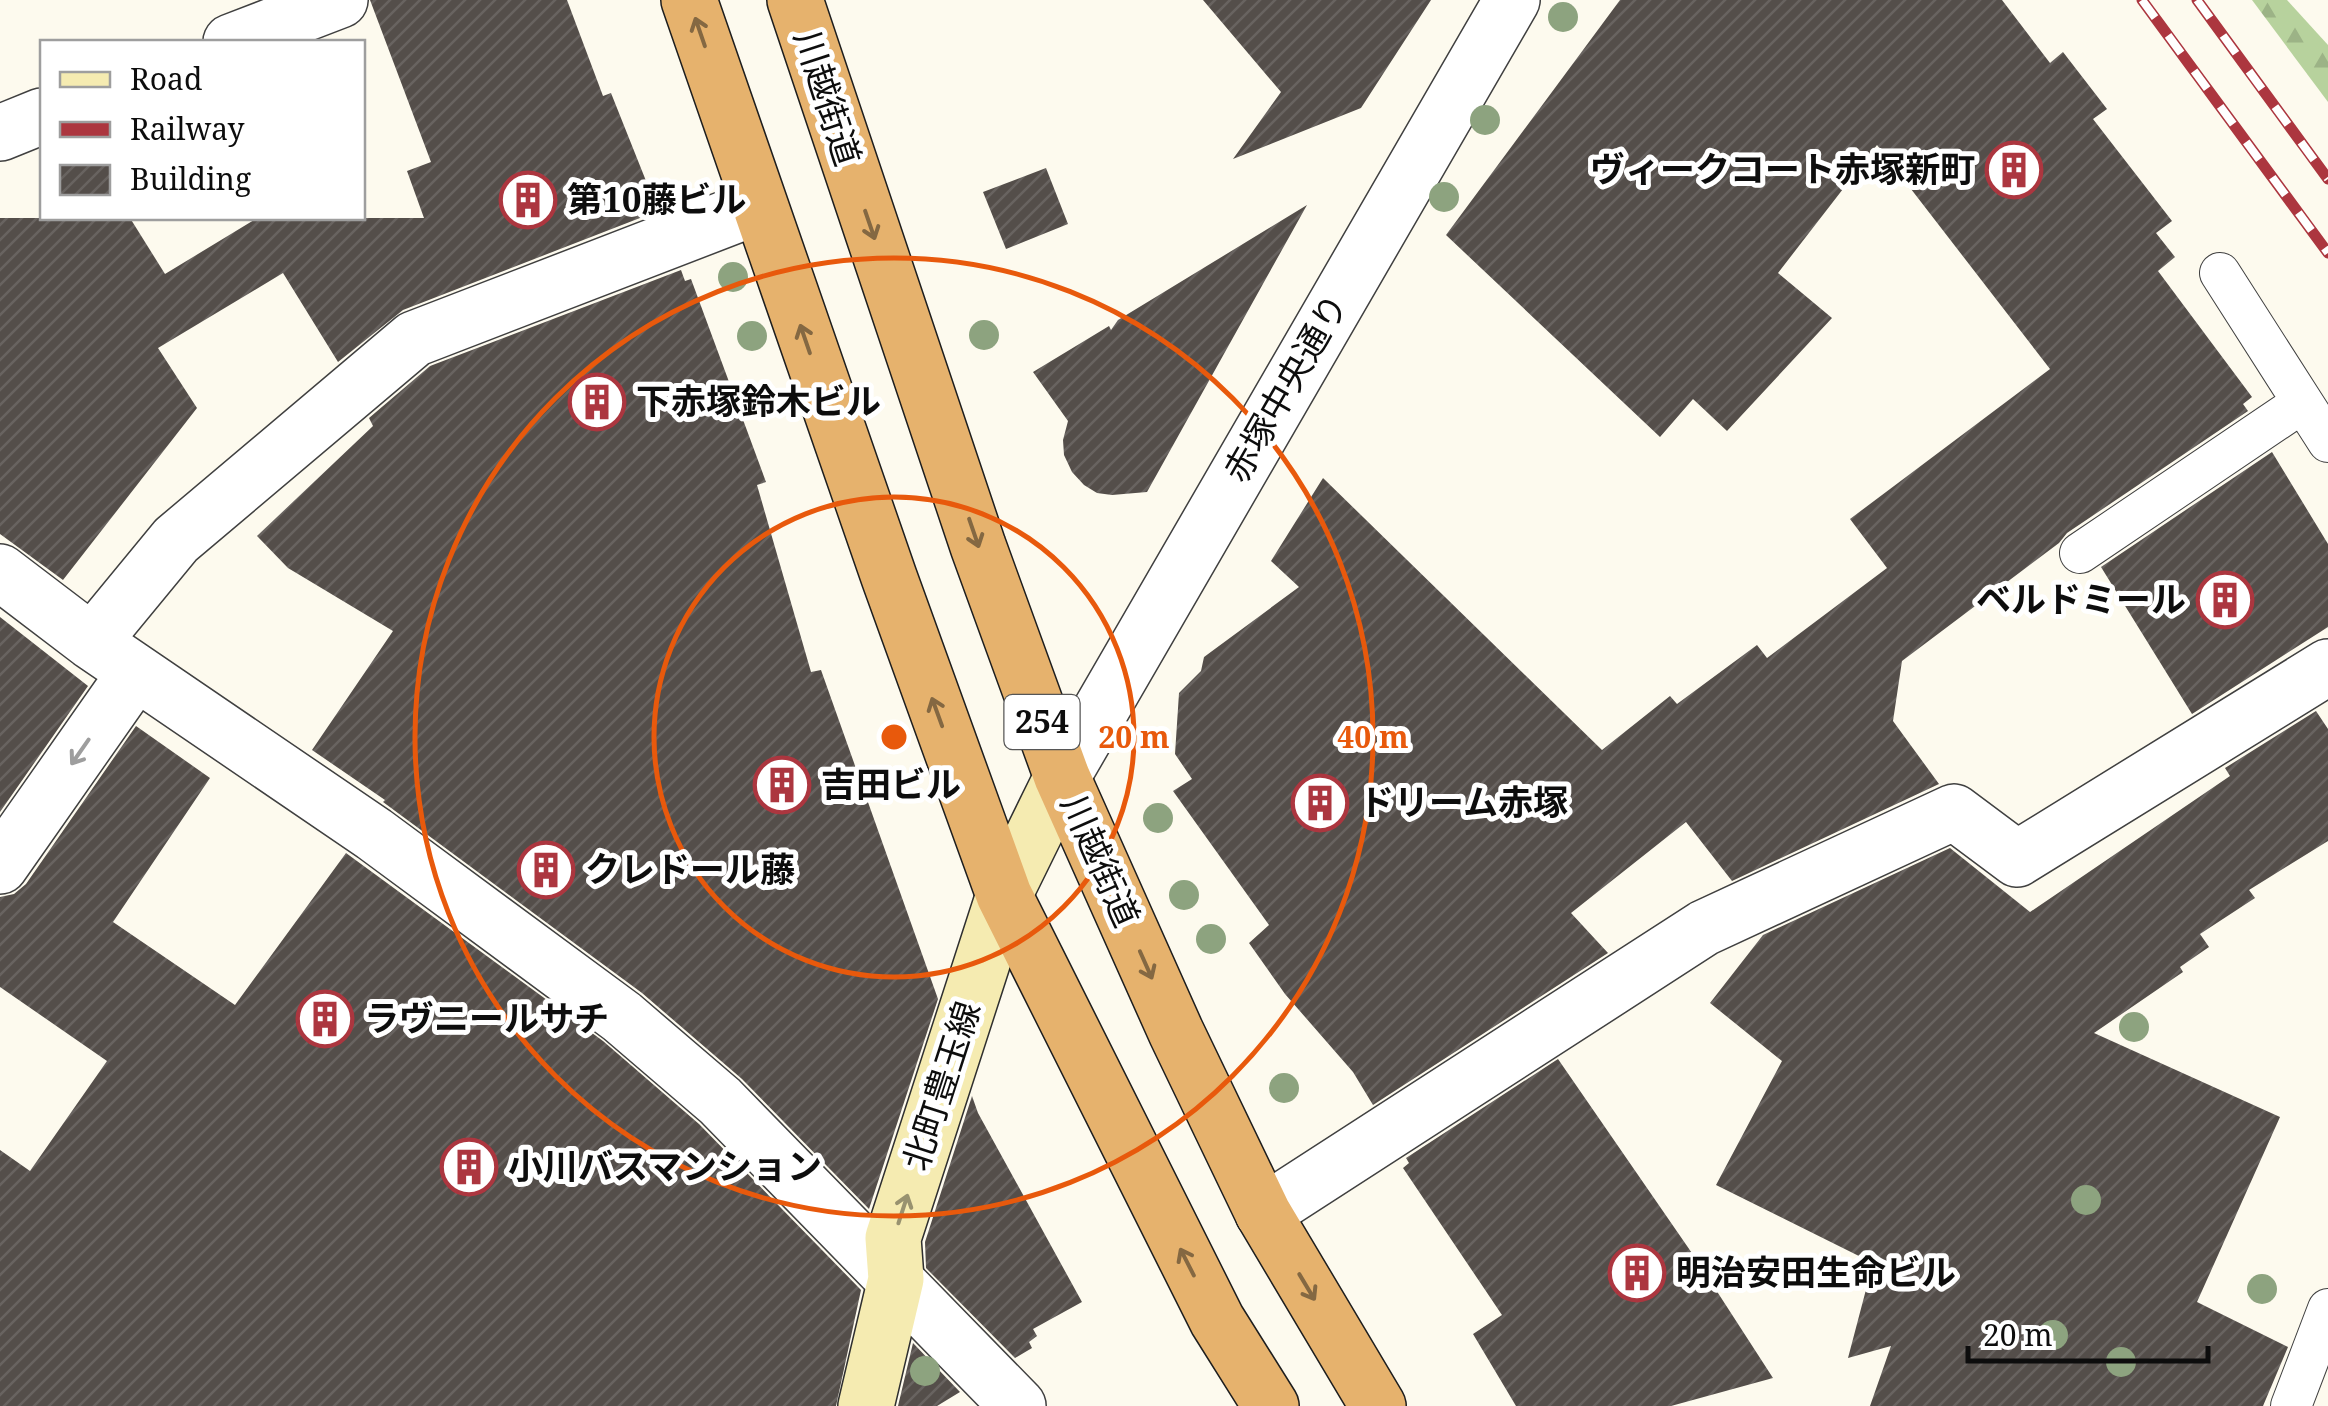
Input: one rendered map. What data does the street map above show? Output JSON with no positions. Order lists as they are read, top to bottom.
{
  "streets": {
    "highway": ["川越街道", "254"],
    "main road": ["北町豊玉線"],
    "street": ["赤塚中央通り"]
  },
  "crossings": [
    ["川越街道", "赤塚中央通り"],
    ["川越街道", "北町豊玉線"],
    ["赤塚中央通り", "北町豊玉線"],
    ["254", "北町豊玉線"]
  ],
  "one_way": ["北町豊玉線"],
  "places": {
    "building": [
      "ヴィークコート赤塚新町",
      "第10藤ビル",
      "下赤塚鈴木ビル",
      "ベルドミール",
      "吉田ビル",
      "ドリーム赤塚",
      "クレドール藤",
      "ラヴニールサチ",
      "小川バスマンション",
      "明治安田生命ビル"
    ]
  },
  "legend": ["Road", "Railway", "Building"],
  "scale_bar": "20 m",
  "rings": ["20 m", "40 m"]
}
